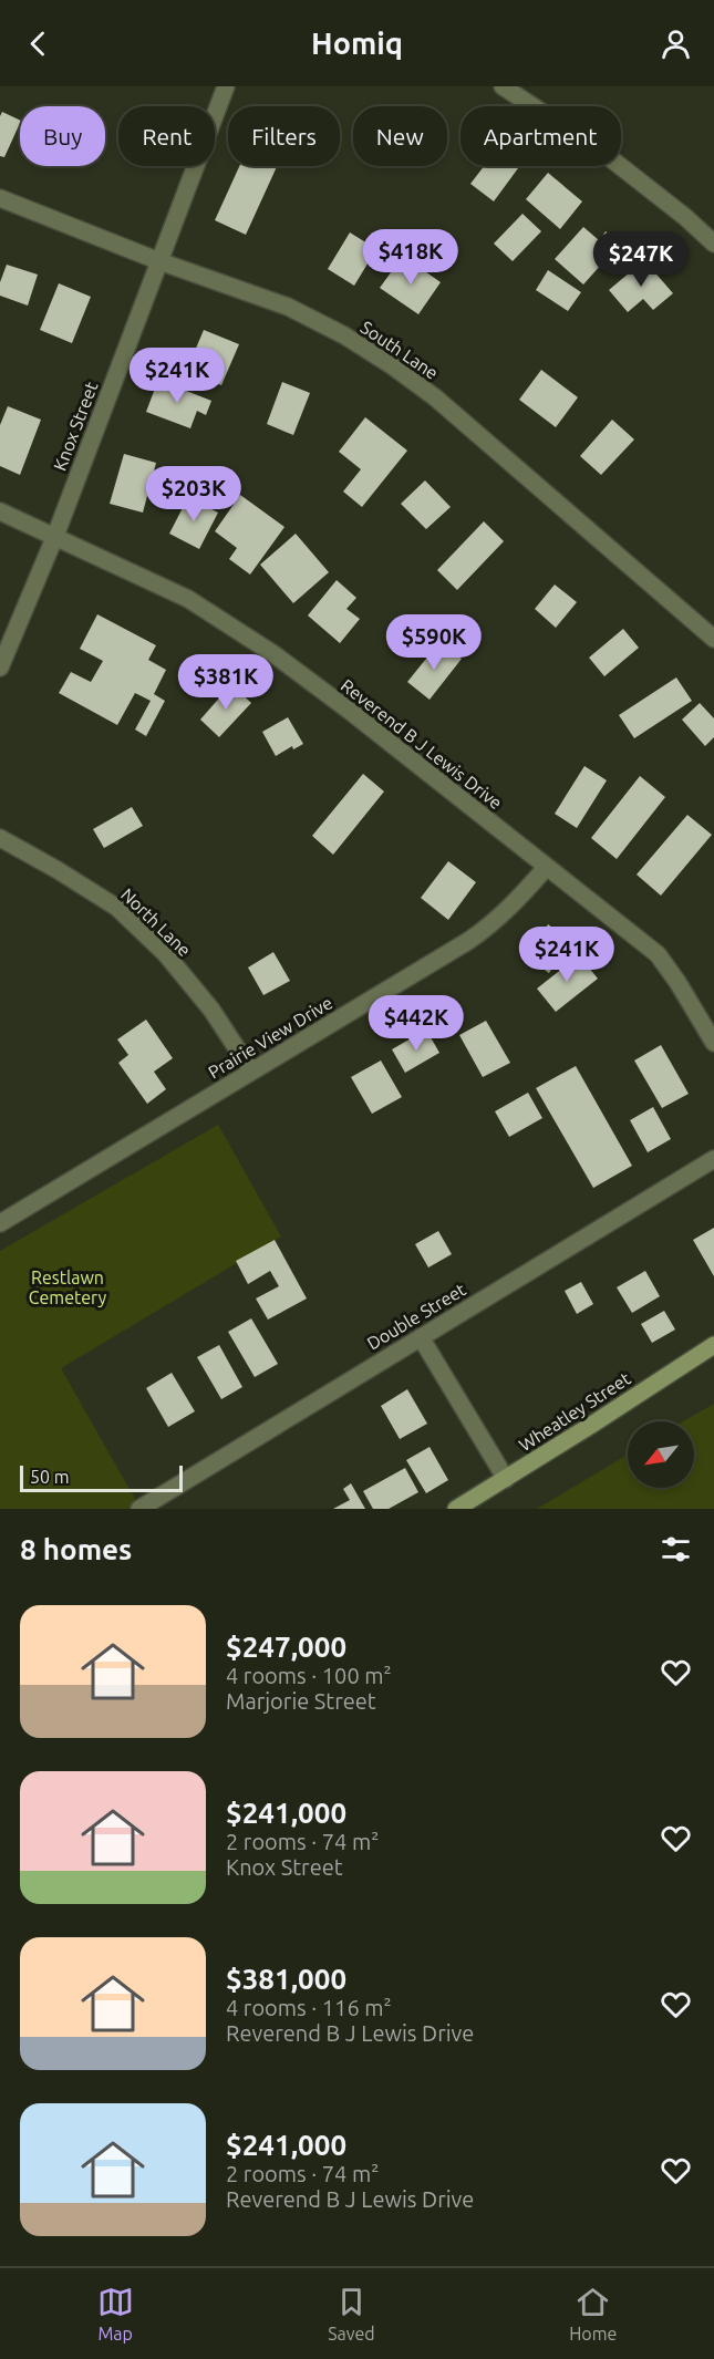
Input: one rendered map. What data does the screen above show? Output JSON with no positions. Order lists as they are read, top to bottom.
{
  "streets": {
    "main road": ["Wheatley Street"],
    "street": [
      "South Lane",
      "Knox Street",
      "Reverend B J Lewis Drive",
      "North Lane",
      "Prairie View Drive",
      "Double Street"
    ]
  },
  "crossings": [
    ["South Lane", "Knox Street"],
    ["Knox Street", "Reverend B J Lewis Drive"],
    ["Reverend B J Lewis Drive", "Prairie View Drive"],
    ["North Lane", "Prairie View Drive"]
  ],
  "parks": ["Restlawn Cemetery"],
  "scale_bar": "50 m",
  "north": "bottom left",
  "page": {
    "header": "Homiq",
    "chip": [
      "Buy",
      "Rent",
      "Filters",
      "New",
      "Apartment"
    ],
    "price": [
      "$418K",
      "$247K",
      "$241K",
      "$203K",
      "$590K",
      "$381K",
      "$241K",
      "$442K"
    ],
    "scale": "50 m",
    "heading": "8 homes",
    "list": [
      {
        "name": "$247,000",
        "note": "4 rooms · 100 m² · Marjorie Street"
      },
      {
        "name": "$241,000",
        "note": "2 rooms · 74 m² · Knox Street"
      },
      {
        "name": "$381,000",
        "note": "4 rooms · 116 m² · Reverend B J Lewis Drive"
      },
      {
        "name": "$241,000",
        "note": "2 rooms · 74 m² · Reverend B J Lewis Drive"
      }
    ],
    "tabs": ["Map", "Saved", "Home"]
  }
}
